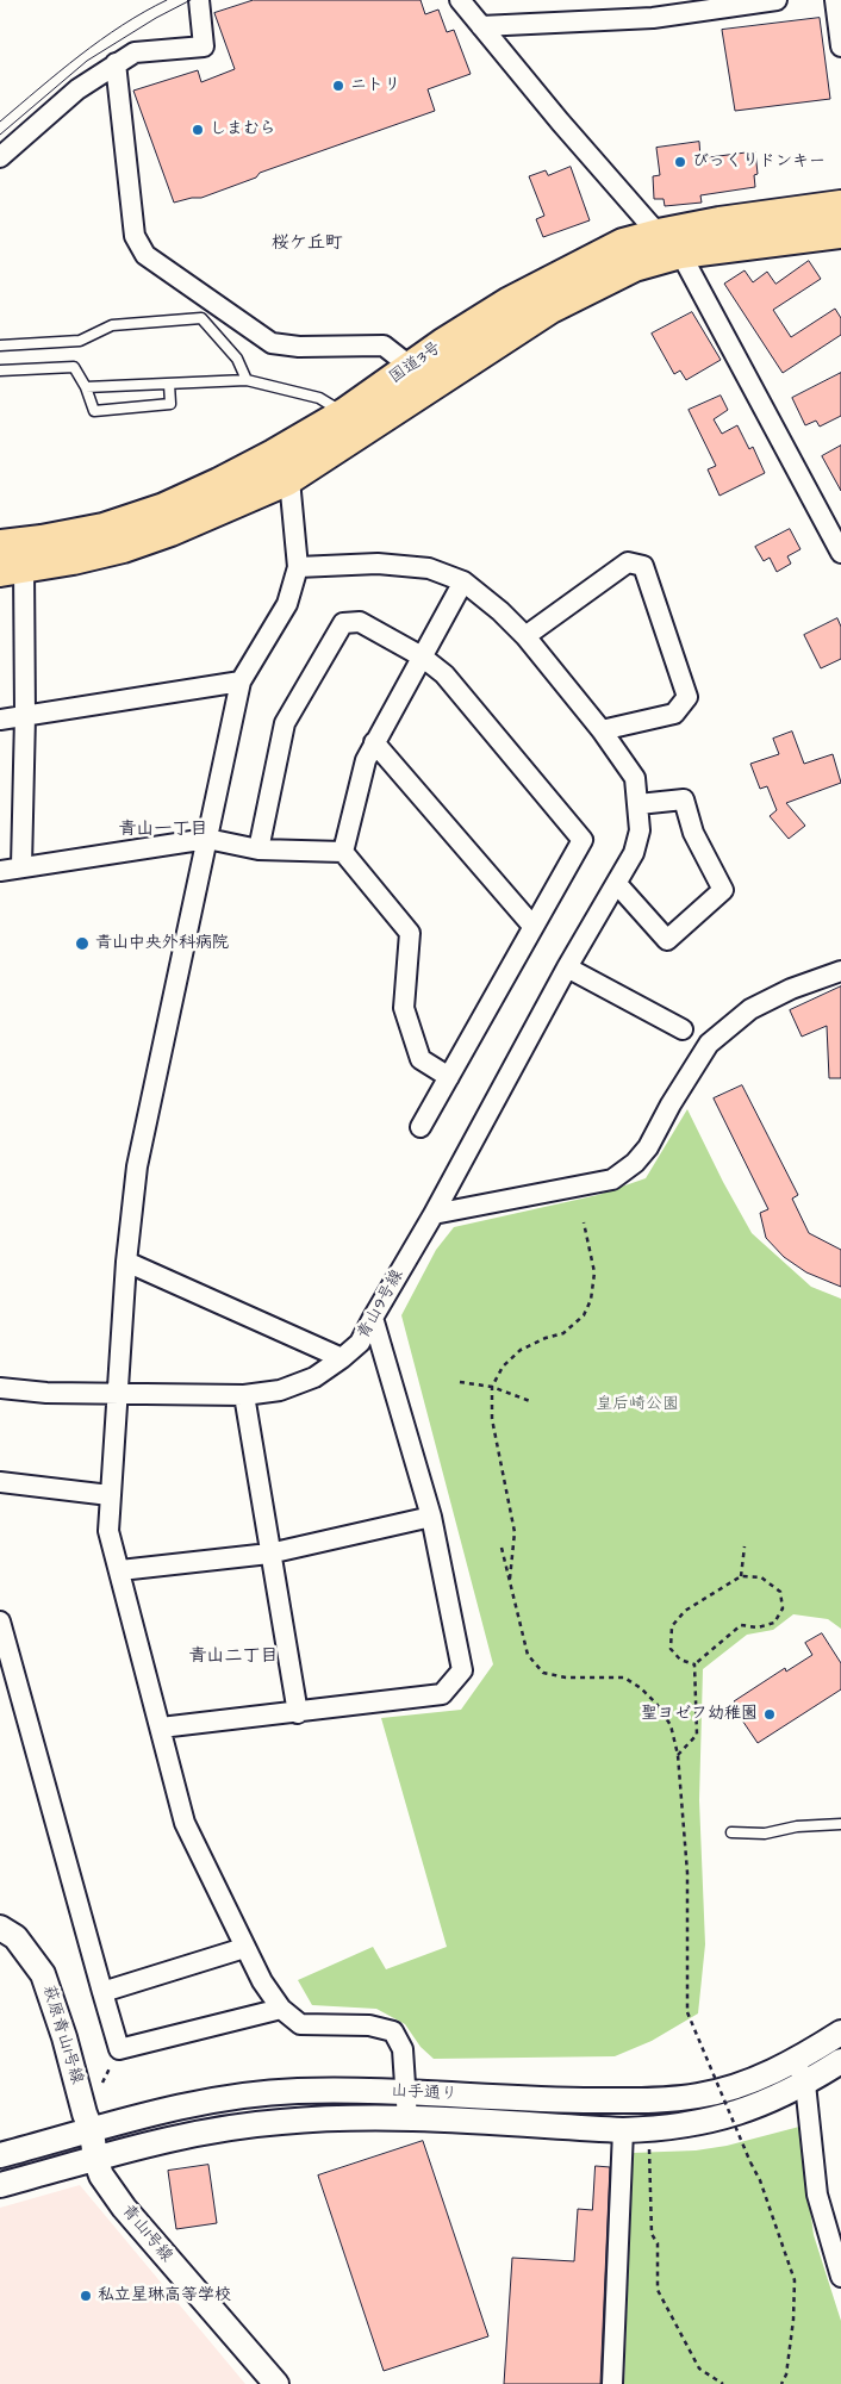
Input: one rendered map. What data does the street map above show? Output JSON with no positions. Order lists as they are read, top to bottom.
{
  "streets": {
    "highway": ["国道3号"],
    "street": [
      "青山9号線",
      "萩原青山1号線",
      "山手通り",
      "青山1号線"
    ]
  },
  "crossings": [
    ["萩原青山1号線", "山手通り"],
    ["萩原青山1号線", "青山1号線"],
    ["山手通り", "青山1号線"]
  ],
  "districts": ["桜ケ丘町", "青山一丁目", "青山二丁目"],
  "parks": ["皇后崎公園"],
  "places": [
    "ニトリ",
    "しまむら",
    "びっくりドンキー",
    "青山中央外科病院",
    "聖ヨゼフ幼稚園",
    "私立星琳高等学校"
  ]
}
